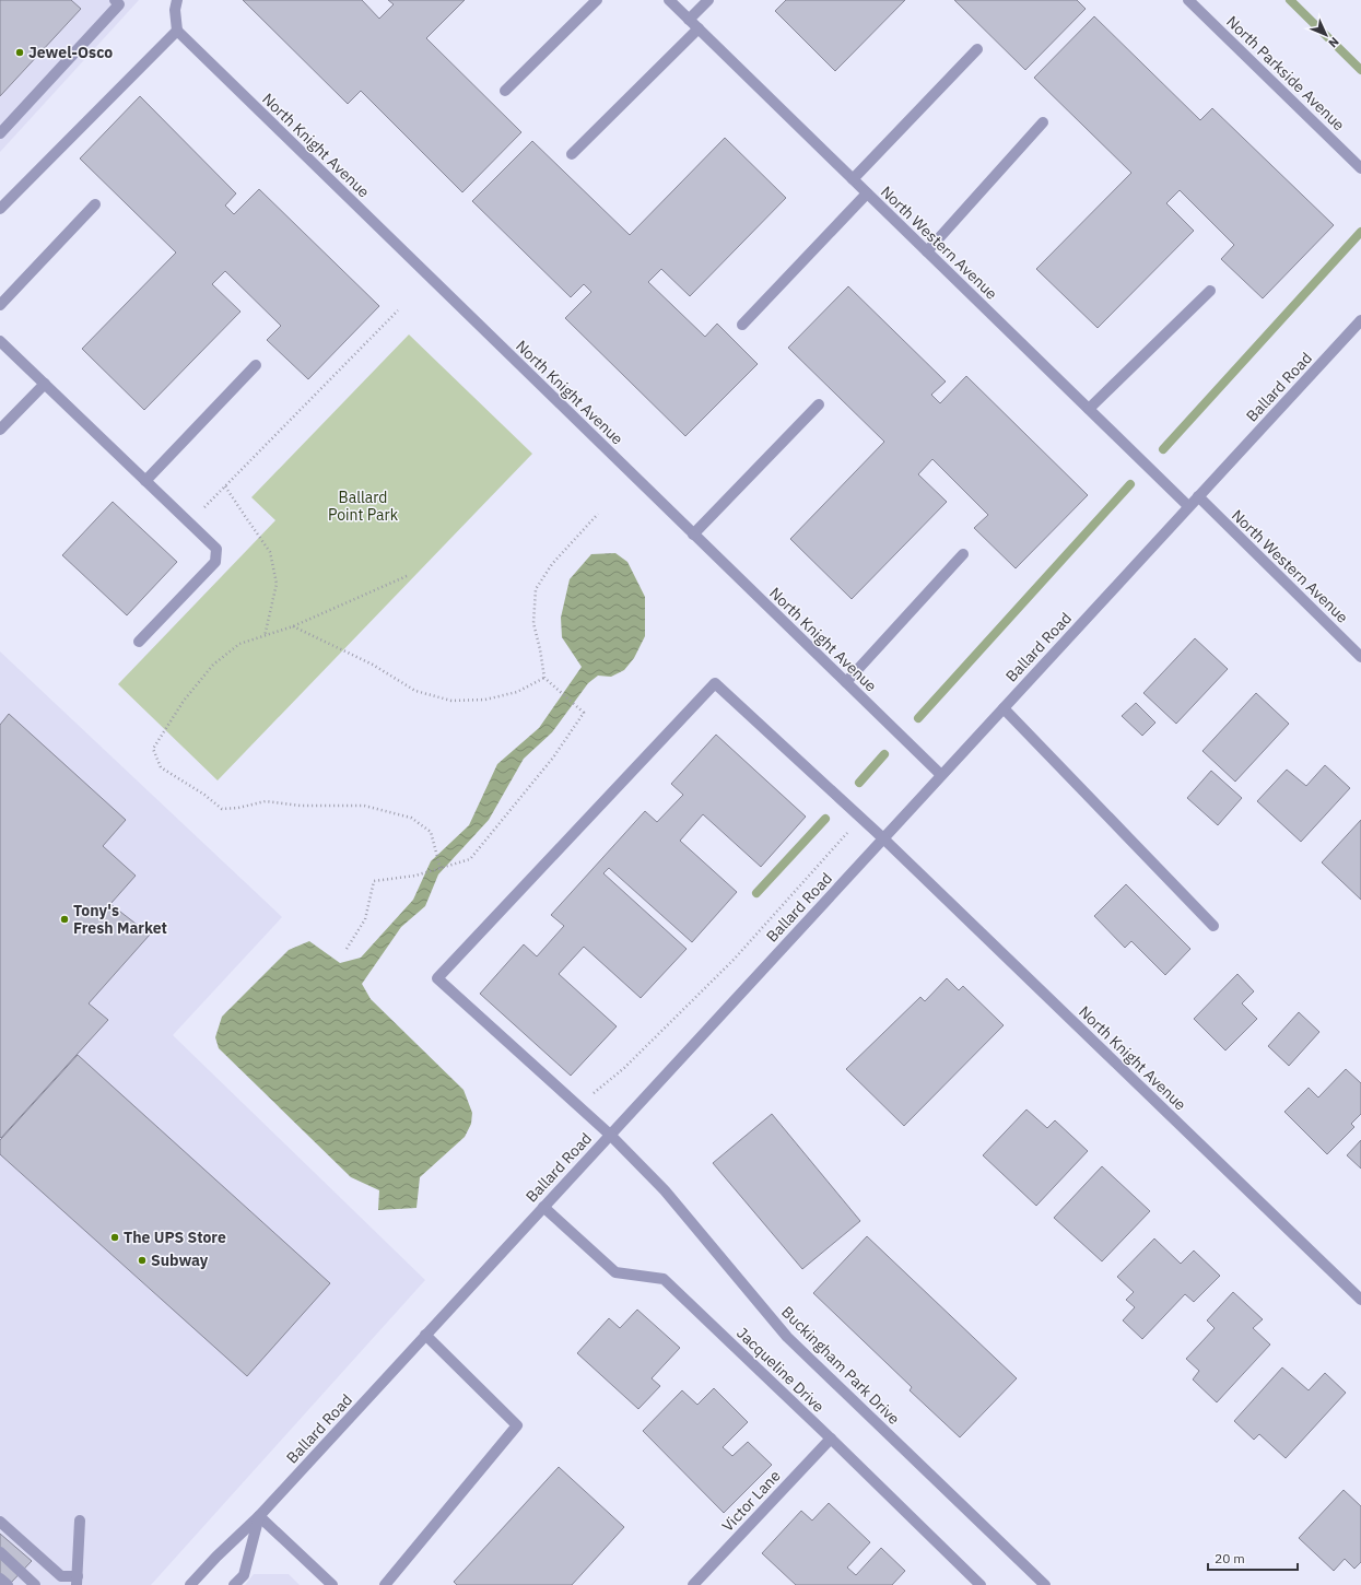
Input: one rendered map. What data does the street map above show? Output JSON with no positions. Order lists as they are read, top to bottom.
{
  "streets": {
    "street": [
      "North Parkside Avenue",
      "North Knight Avenue",
      "North Western Avenue",
      "Ballard Road",
      "Buckingham Park Drive",
      "Jacqueline Drive",
      "Victor Lane"
    ]
  },
  "crossings": [
    ["North Knight Avenue", "Ballard Road"],
    ["North Knight Avenue", "Buckingham Park Drive"],
    ["North Western Avenue", "Ballard Road"],
    ["Ballard Road", "Buckingham Park Drive"],
    ["Ballard Road", "Jacqueline Drive"],
    ["Jacqueline Drive", "Victor Lane"]
  ],
  "parks": ["Ballard Point Park"],
  "places": [
    "Jewel-Osco",
    "Tony's Fresh Market",
    "The UPS Store",
    "Subway"
  ],
  "scale_bar": "20 m",
  "north": "bottom right"
}
